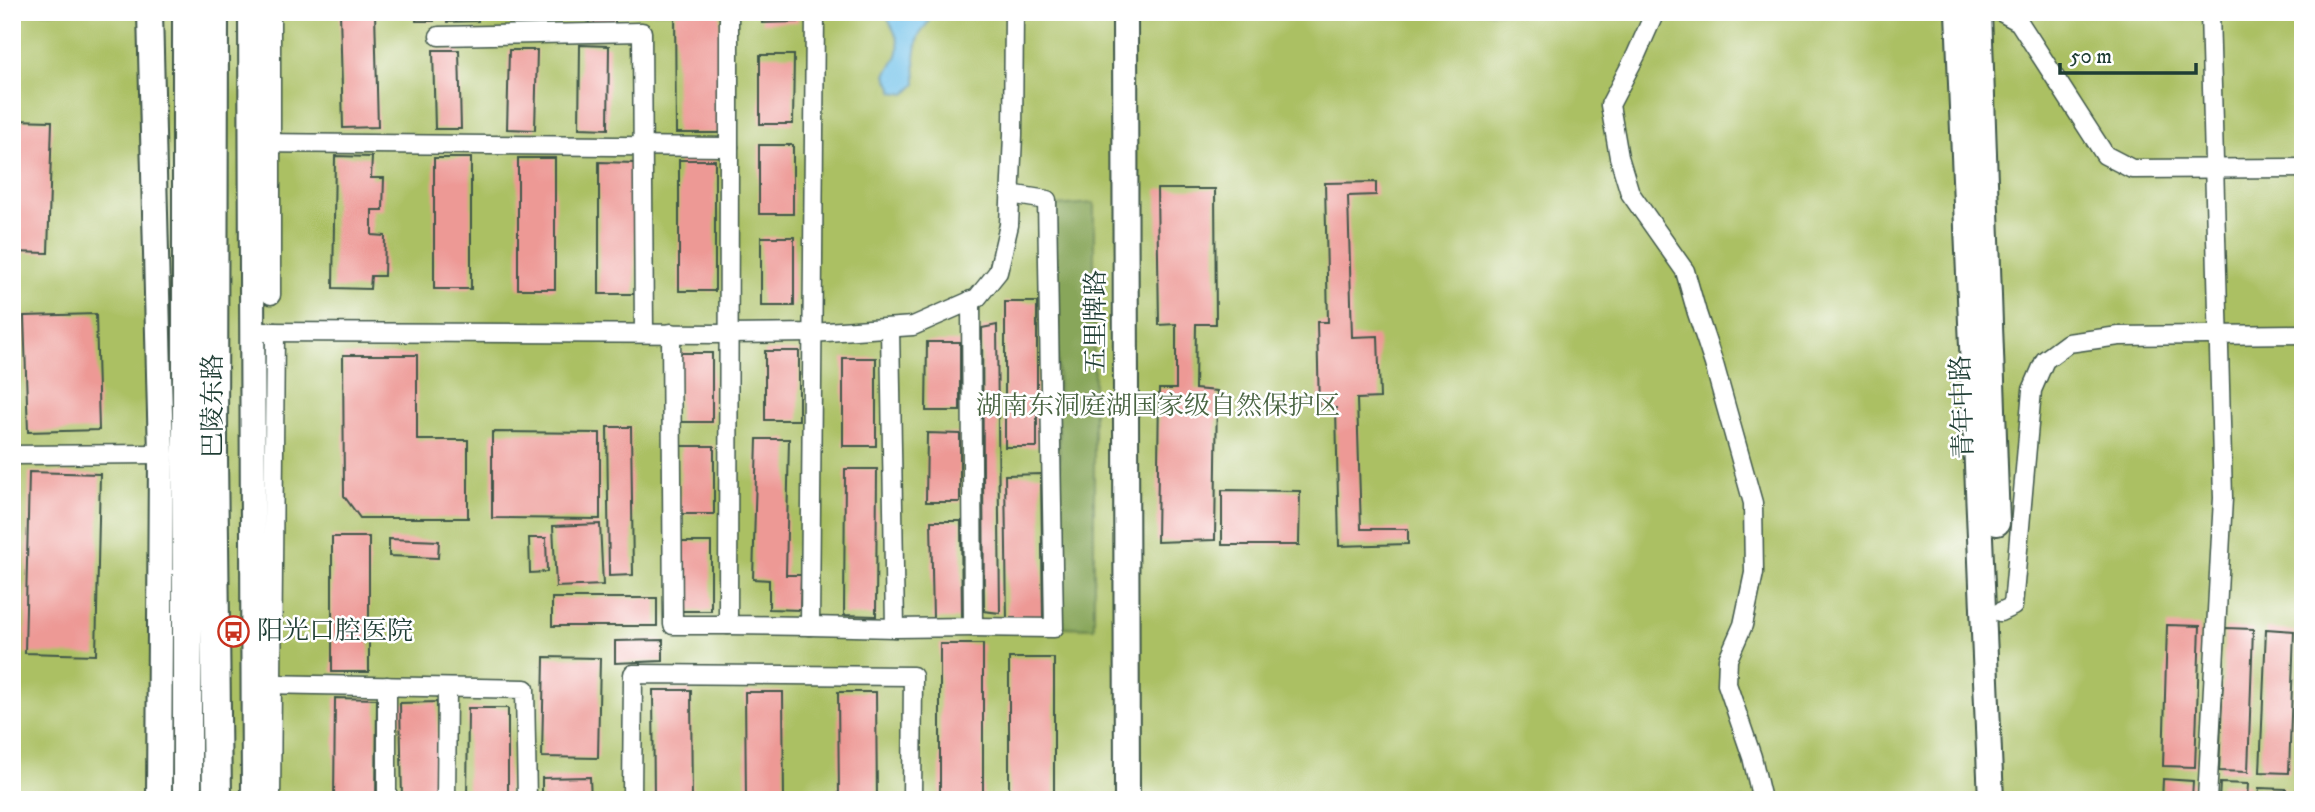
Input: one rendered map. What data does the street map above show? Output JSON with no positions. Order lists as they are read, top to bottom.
{
  "streets": {
    "main road": ["五里牌路", "巴陵东路", "青年中路"]
  },
  "parks": ["湖南东洞庭湖国家级自然保护区"],
  "places": {
    "bus stop": ["阳光口腔医院"]
  },
  "scale_bar": "50 m"
}
